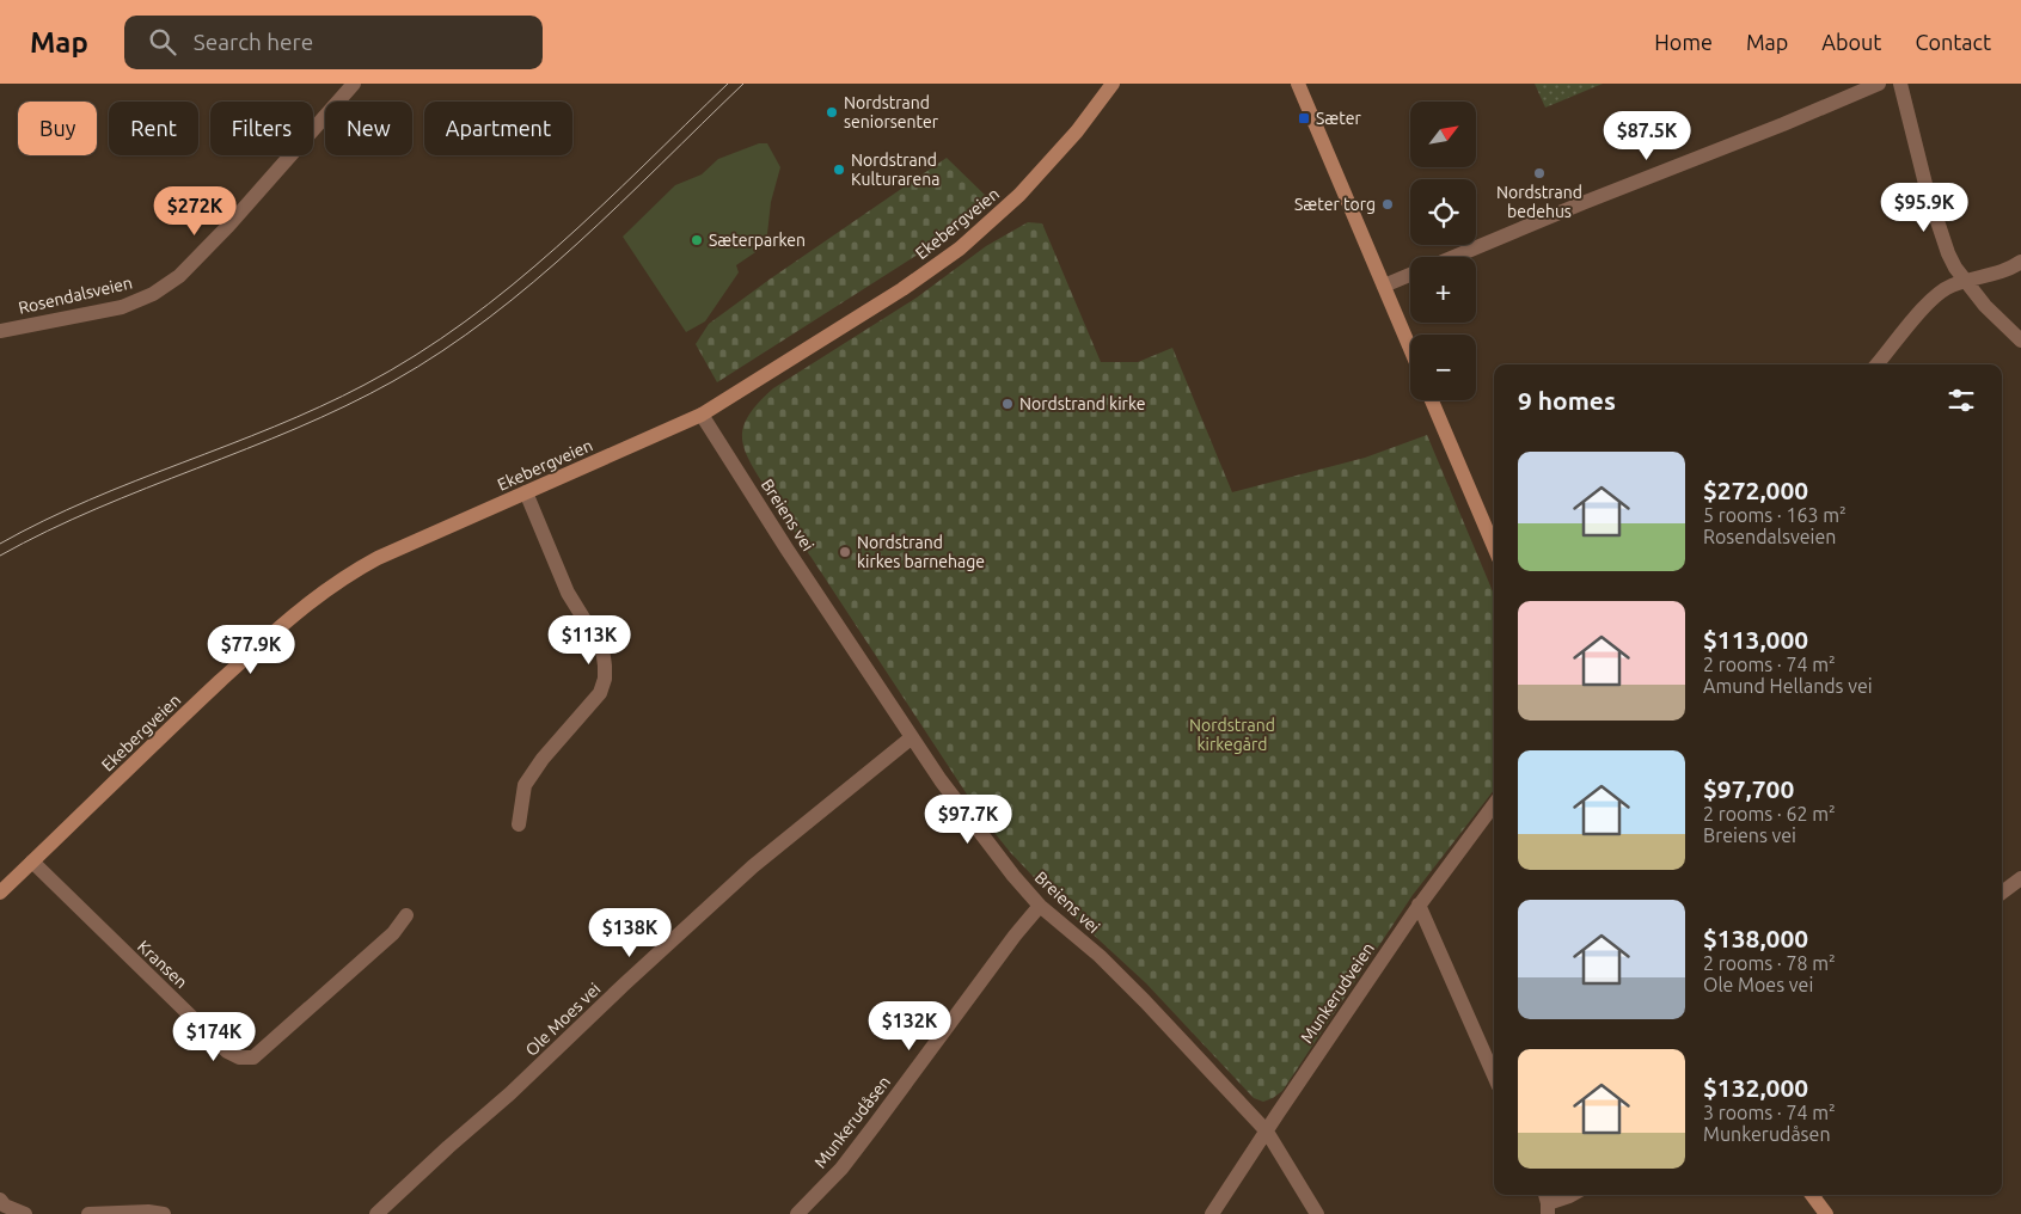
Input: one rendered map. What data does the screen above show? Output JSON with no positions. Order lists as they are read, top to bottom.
{
  "streets": {
    "main road": ["Ekebergveien"],
    "street": [
      "Rosendalsveien",
      "Breiens vei",
      "Kransen",
      "Munkerudveien",
      "Ole Moes vei",
      "Munkerudåsen"
    ]
  },
  "crossings": [
    ["Ekebergveien", "Breiens vei"],
    ["Ekebergveien", "Kransen"],
    ["Breiens vei", "Munkerudveien"],
    ["Breiens vei", "Ole Moes vei"],
    ["Breiens vei", "Munkerudåsen"]
  ],
  "parks": ["Nordstrand kirkegård"],
  "places": {
    "other": [
      "Nordstrand seniorsenter",
      "Nordstrand Kulturarena",
      "Nordstrand bedehus",
      "Sæter torg",
      "Sæterparken",
      "Nordstrand kirke",
      "Nordstrand kirkes barnehage"
    ],
    "transit": ["Sæter"]
  },
  "north": "top right",
  "page": {
    "header": "Map",
    "search": "Search here",
    "nav": [
      "Home",
      "Map",
      "About",
      "Contact"
    ],
    "map_buttons": ["+", "−"],
    "chip": [
      "Buy",
      "Rent",
      "Filters",
      "New",
      "Apartment"
    ],
    "price": [
      "$87.5K",
      "$95.9K",
      "$272K",
      "$113K",
      "$77.9K",
      "$97.7K",
      "$138K",
      "$132K",
      "$174K"
    ],
    "heading": "9 homes",
    "list": [
      {
        "name": "$272,000",
        "note": "5 rooms · 163 m² · Rosendalsveien"
      },
      {
        "name": "$113,000",
        "note": "2 rooms · 74 m² · Amund Hellands vei"
      },
      {
        "name": "$97,700",
        "note": "2 rooms · 62 m² · Breiens vei"
      },
      {
        "name": "$138,000",
        "note": "2 rooms · 78 m² · Ole Moes vei"
      },
      {
        "name": "$132,000",
        "note": "3 rooms · 74 m² · Munkerudåsen"
      }
    ]
  }
}
